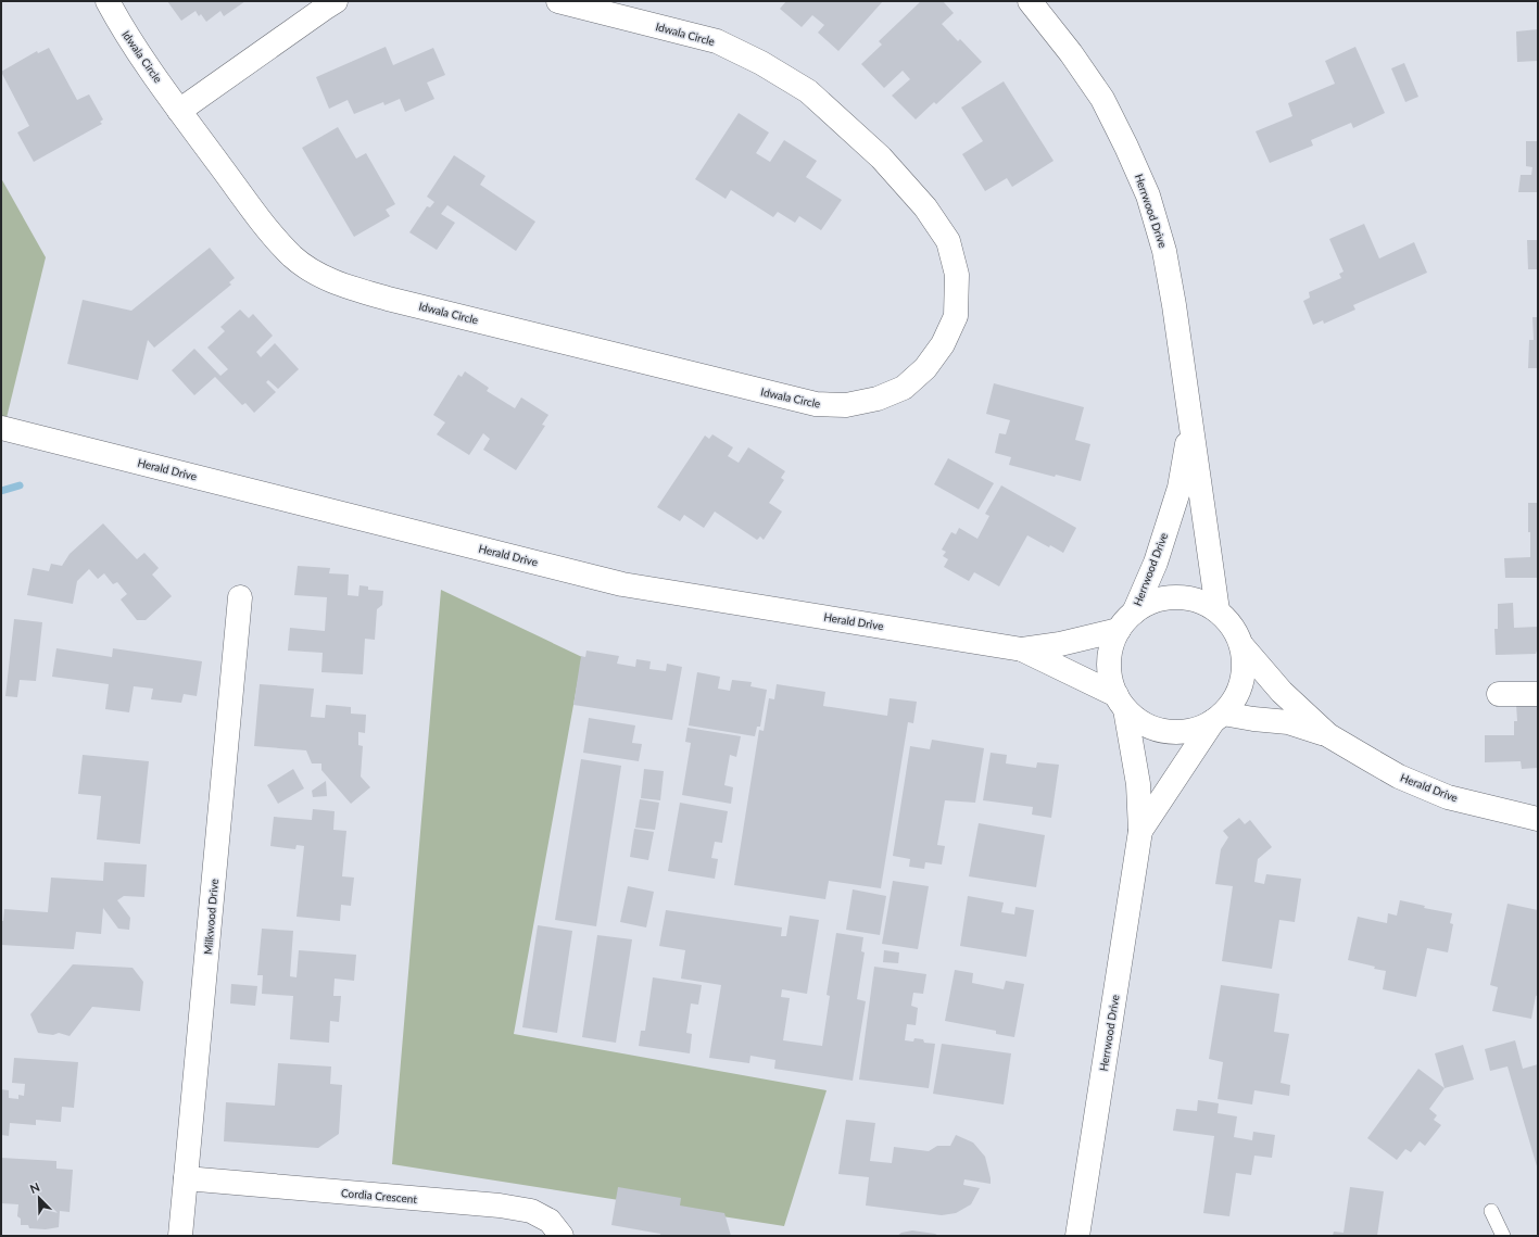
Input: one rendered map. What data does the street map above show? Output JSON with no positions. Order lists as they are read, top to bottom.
{
  "streets": {
    "street": [
      "Idwala Circle",
      "Herrwood Drive",
      "Herald Drive",
      "Milkwood Drive",
      "Cordia Crescent"
    ]
  },
  "crossings": [
    ["Herrwood Drive", "Herald Drive"],
    ["Milkwood Drive", "Cordia Crescent"]
  ],
  "north": "top left"
}
